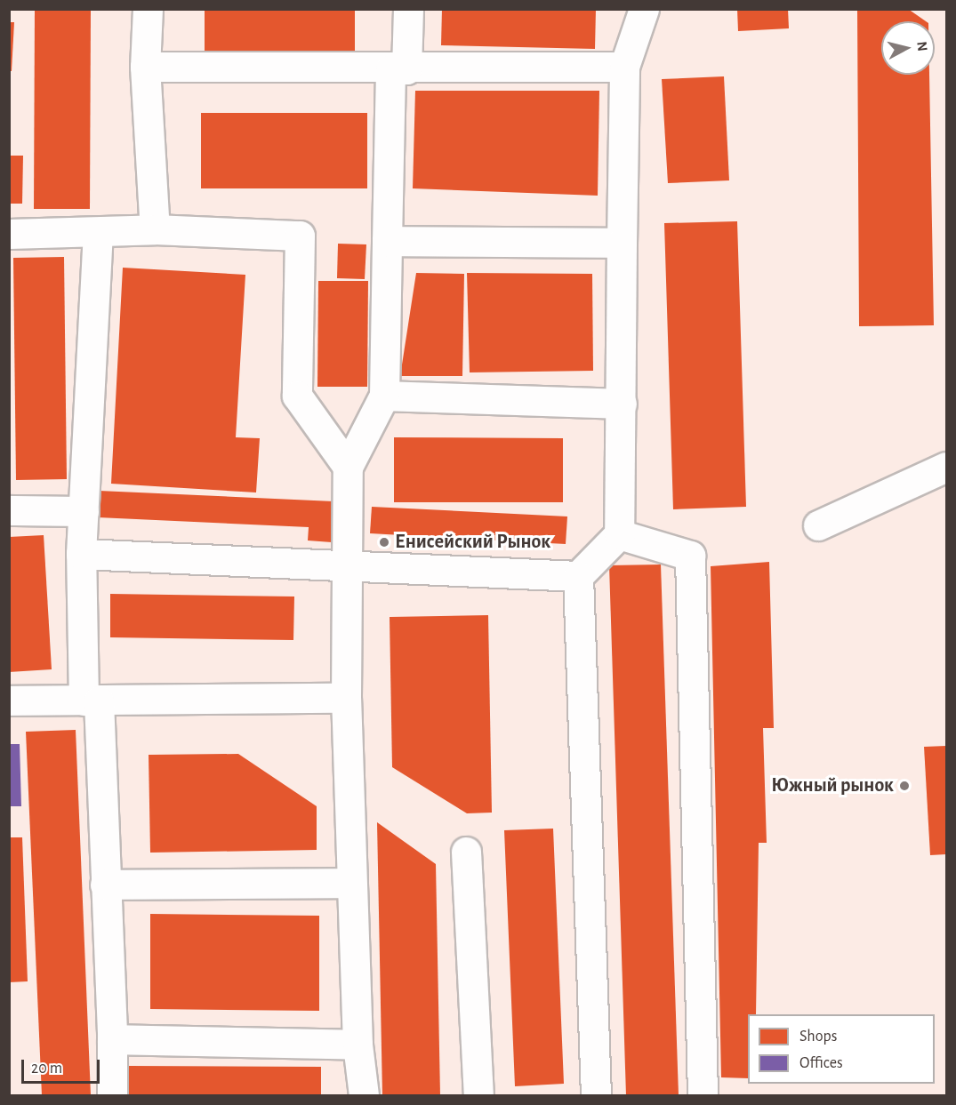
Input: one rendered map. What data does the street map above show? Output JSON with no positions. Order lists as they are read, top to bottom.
{
  "places": ["Енисейский Рынок", "Южный рынок"],
  "legend": ["Shops", "Offices"],
  "scale_bar": "20 m",
  "north": "right"
}
